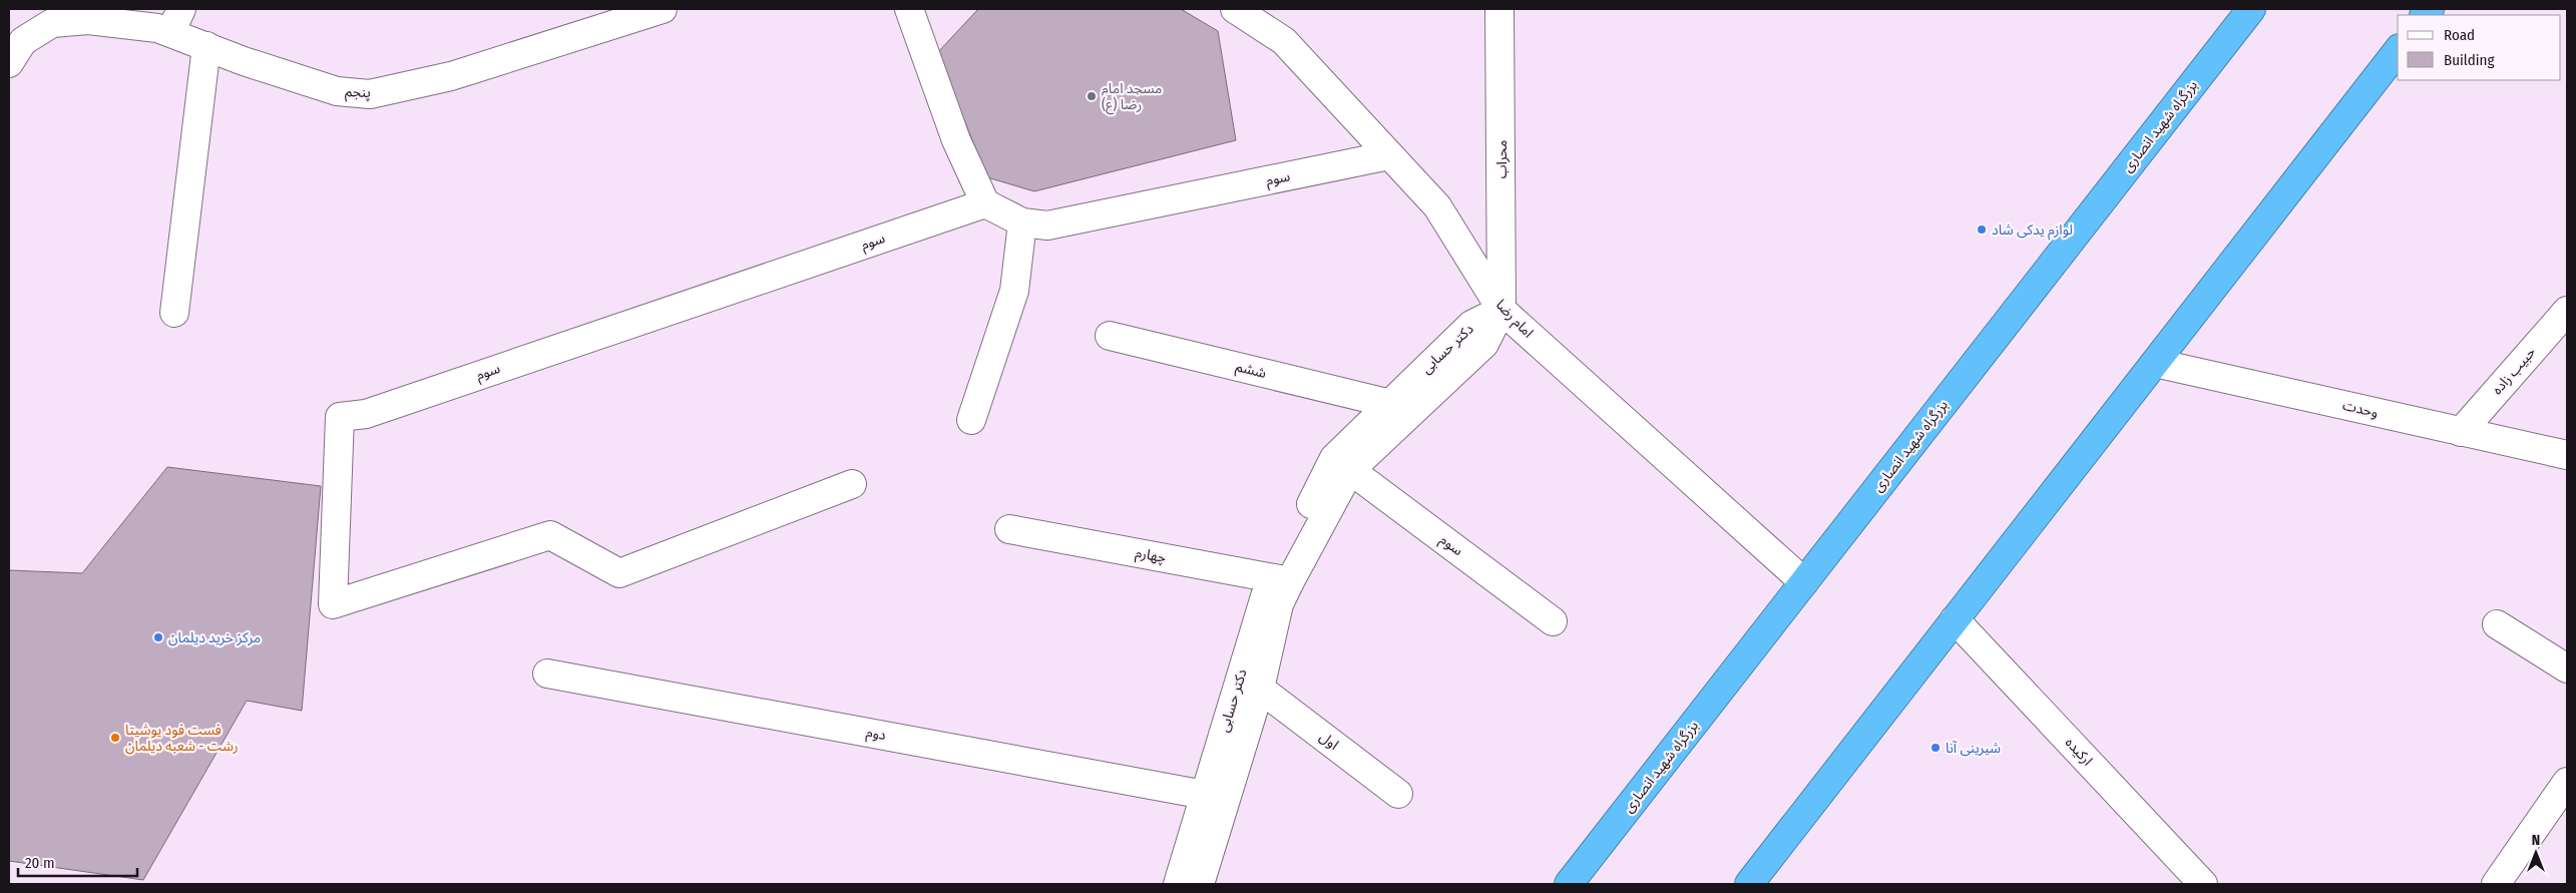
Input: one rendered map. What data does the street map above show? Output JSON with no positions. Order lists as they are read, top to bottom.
{
  "streets": {
    "highway": ["بزرگراه شهید انصاری"],
    "street": [
      "پنجم",
      "محراب",
      "سوم",
      "امام رضا",
      "دکتر حسابی",
      "ششم",
      "حبیب زاده",
      "وحدت",
      "چهارم",
      "دوم",
      "اول",
      "ارکیده"
    ]
  },
  "crossings": [
    ["بزرگراه شهید انصاری", "امام رضا"],
    ["محراب", "امام رضا"],
    ["محراب", "دکتر حسابی"],
    ["سوم", "امام رضا"],
    ["سوم", "دکتر حسابی"],
    ["امام رضا", "دکتر حسابی"],
    ["دکتر حسابی", "ششم"],
    ["دکتر حسابی", "چهارم"],
    ["دکتر حسابی", "دوم"],
    ["دکتر حسابی", "اول"],
    ["حبیب زاده", "وحدت"]
  ],
  "places": [
    "مسجد امام رضا (ع)",
    "لوازم یدکی شاد",
    "مرکز خرید دیلمان",
    "فست فود یوشیتا رشت - شعبه دیلمان",
    "شیرینی آنا"
  ],
  "legend": ["Road", "Building"],
  "scale_bar": "20 m",
  "north": "top"
}
